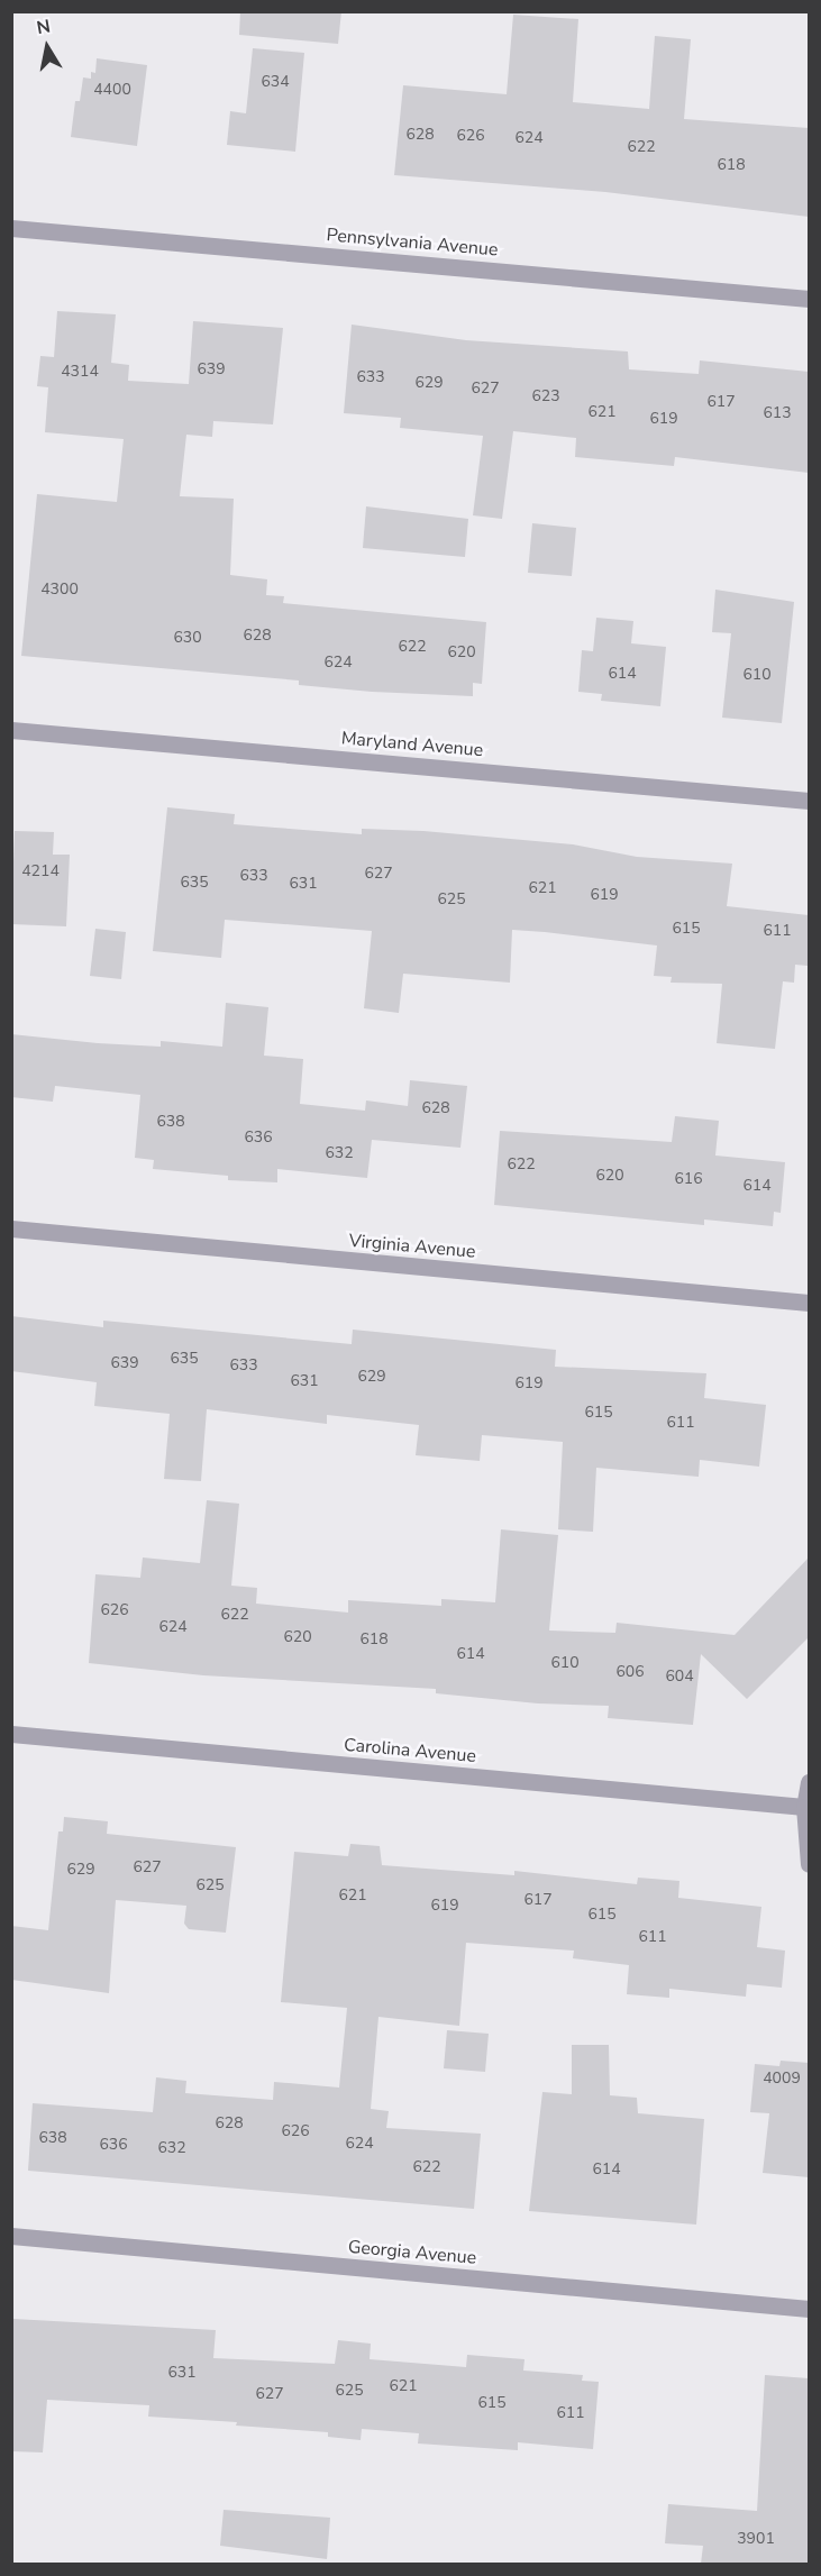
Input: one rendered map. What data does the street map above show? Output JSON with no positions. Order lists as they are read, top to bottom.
{
  "streets": {
    "street": [
      "Pennsylvania Avenue",
      "Maryland Avenue",
      "Virginia Avenue",
      "Carolina Avenue",
      "Georgia Avenue"
    ]
  },
  "house_numbers": [
    "634",
    "4400",
    "628",
    "626",
    "624",
    "622",
    "618",
    "639",
    "4314",
    "633",
    "629",
    "627",
    "623",
    "617",
    "621",
    "613",
    "619",
    "4300",
    "628",
    "630",
    "622",
    "620",
    "624",
    "614",
    "610",
    "4214",
    "627",
    "633",
    "635",
    "631",
    "621",
    "619",
    "625",
    "615",
    "611",
    "628",
    "638",
    "636",
    "632",
    "622",
    "620",
    "616",
    "614",
    "635",
    "639",
    "633",
    "629",
    "631",
    "619",
    "615",
    "611",
    "626",
    "622",
    "624",
    "620",
    "618",
    "614",
    "610",
    "606",
    "604",
    "627",
    "629",
    "625",
    "621",
    "617",
    "619",
    "615",
    "611",
    "4009",
    "628",
    "626",
    "638",
    "624",
    "636",
    "632",
    "622",
    "614",
    "631",
    "621",
    "625",
    "627",
    "615",
    "611",
    "3901"
  ],
  "north": "top"
}
